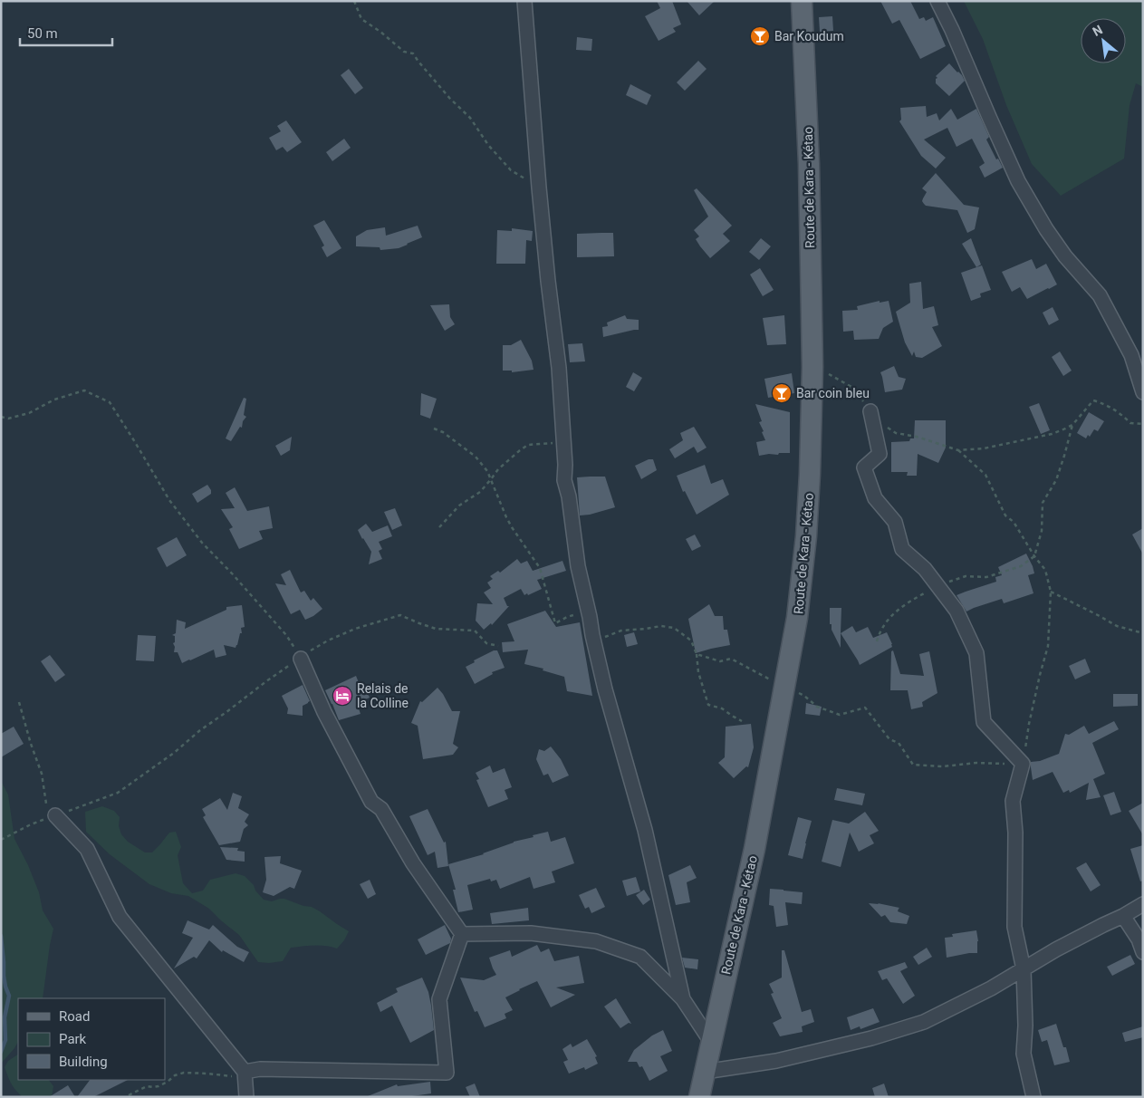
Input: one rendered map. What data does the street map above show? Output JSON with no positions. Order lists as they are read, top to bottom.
{
  "streets": {
    "main road": ["Route de Kara - Kétao"]
  },
  "places": {
    "bar": ["Bar Koudum", "Bar coin bleu"],
    "hotel": ["Relais de la Colline"]
  },
  "legend": ["Road", "Park", "Building"],
  "scale_bar": "50 m",
  "north": "top left"
}
